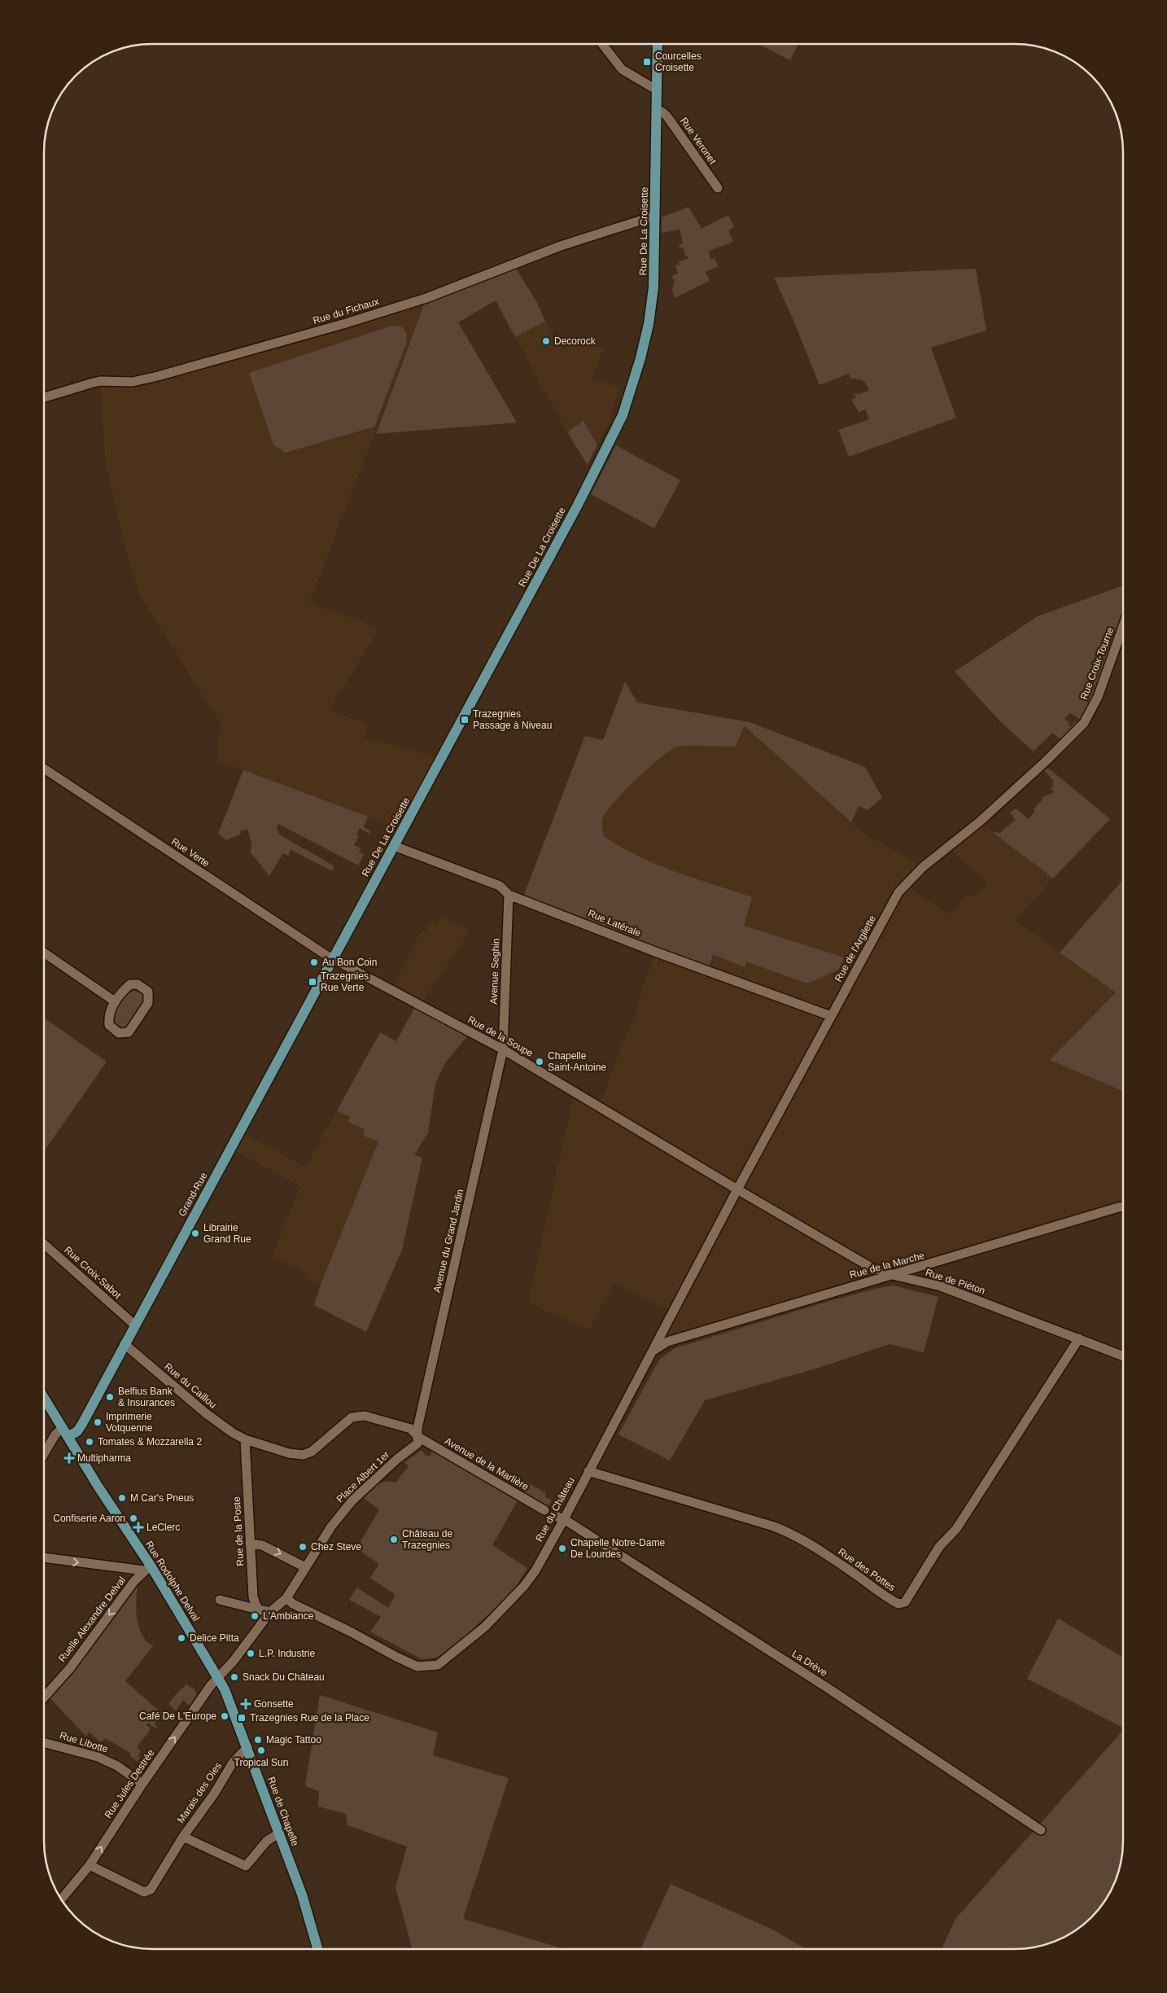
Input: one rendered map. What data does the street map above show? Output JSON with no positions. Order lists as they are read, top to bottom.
{
  "streets": {
    "main road": [
      "Rue De La Croisette",
      "Grand-Rue",
      "Rue Rodolphe Delval",
      "Rue de Chapelle"
    ],
    "street": [
      "Rue Veronet",
      "Rue du Fichaux",
      "Rue Croix-Tourne",
      "Rue Verte",
      "Rue Latérale",
      "Rue de l'Argilette",
      "Avenue Seghin",
      "Rue de la Soupe",
      "Avenue du Grand Jardin",
      "Rue de la Marche",
      "Rue Croix-Sabot",
      "Rue de Piéton",
      "Rue du Caillou",
      "Avenue de la Marlière",
      "Place Albert 1er",
      "Rue du Château",
      "Rue de la Poste",
      "Rue des Pottes",
      "Ruelle Alexandre Delval",
      "La Drève",
      "Rue Libotte",
      "Rue Jules Destrée",
      "Marais des Oies"
    ]
  },
  "crossings": [
    ["Rue Veronet", "Rue De La Croisette"],
    ["Rue De La Croisette", "Rue du Fichaux"],
    ["Rue De La Croisette", "Rue Verte"],
    ["Rue De La Croisette", "Rue Latérale"],
    ["Rue De La Croisette", "Rue de la Soupe"],
    ["Rue De La Croisette", "Grand-Rue"],
    ["Rue Croix-Tourne", "Rue de l'Argilette"],
    ["Rue Verte", "Rue de la Soupe"],
    ["Rue Verte", "Grand-Rue"],
    ["Rue Latérale", "Rue de l'Argilette"],
    ["Rue Latérale", "Avenue Seghin"],
    ["Rue de l'Argilette", "Rue de la Soupe"],
    ["Rue de l'Argilette", "Rue de Piéton"],
    ["Rue de l'Argilette", "Rue du Château"],
    ["Avenue Seghin", "Rue de la Soupe"],
    ["Avenue Seghin", "Avenue du Grand Jardin"],
    ["Rue de la Soupe", "Grand-Rue"],
    ["Rue de la Soupe", "Avenue du Grand Jardin"],
    ["Rue de la Soupe", "Rue de Piéton"],
    ["Rue de la Soupe", "Rue du Château"],
    ["Grand-Rue", "Rue Croix-Sabot"],
    ["Grand-Rue", "Rue du Caillou"],
    ["Grand-Rue", "Rue Rodolphe Delval"],
    ["Avenue du Grand Jardin", "Rue du Caillou"],
    ["Avenue du Grand Jardin", "Avenue de la Marlière"],
    ["Avenue du Grand Jardin", "Place Albert 1er"],
    ["Rue de la Marche", "Rue de Piéton"],
    ["Rue de la Marche", "Rue du Château"],
    ["Rue de Piéton", "Rue du Château"],
    ["Rue de Piéton", "Rue des Pottes"],
    ["Rue du Caillou", "Avenue de la Marlière"],
    ["Rue du Caillou", "Place Albert 1er"],
    ["Rue du Caillou", "Rue de la Poste"],
    ["Avenue de la Marlière", "Place Albert 1er"],
    ["Place Albert 1er", "Rue du Château"],
    ["Place Albert 1er", "Rue Jules Destrée"],
    ["Rue du Château", "Rue des Pottes"],
    ["Rue du Château", "La Drève"],
    ["Rue Rodolphe Delval", "Ruelle Alexandre Delval"],
    ["Rue Rodolphe Delval", "Rue Jules Destrée"],
    ["Rue Rodolphe Delval", "Rue de Chapelle"],
    ["Rue Libotte", "Rue Jules Destrée"],
    ["Rue Jules Destrée", "Rue de Chapelle"],
    ["Marais des Oies", "Rue de Chapelle"]
  ],
  "one_way": ["Ruelle Alexandre Delval", "Rue Jules Destrée"],
  "places": {
    "transit": [
      "Courcelles Croisette",
      "Trazegnies Passage à Niveau",
      "Trazegnies Rue Verte",
      "Trazegnies Rue de la Place"
    ],
    "other": [
      "Decorock",
      "Au Bon Coin",
      "Chapelle Saint-Antoine",
      "Librairie Grand Rue",
      "Belfius Bank & Insurances",
      "Imprimerie Votquenne",
      "Tomates & Mozzarella 2",
      "M Car's Pneus",
      "Confiserie Aaron",
      "Château de Trazegnies",
      "Chez Steve",
      "Chapelle Notre-Dame De Lourdes",
      "L'Ambiance",
      "Delice Pitta",
      "L.P. Industrie",
      "Snack Du Château",
      "Café De L'Europe",
      "Magic Tattoo",
      "Tropical Sun"
    ],
    "health": ["Multipharma", "LeClerc", "Gonsette"]
  }
}
